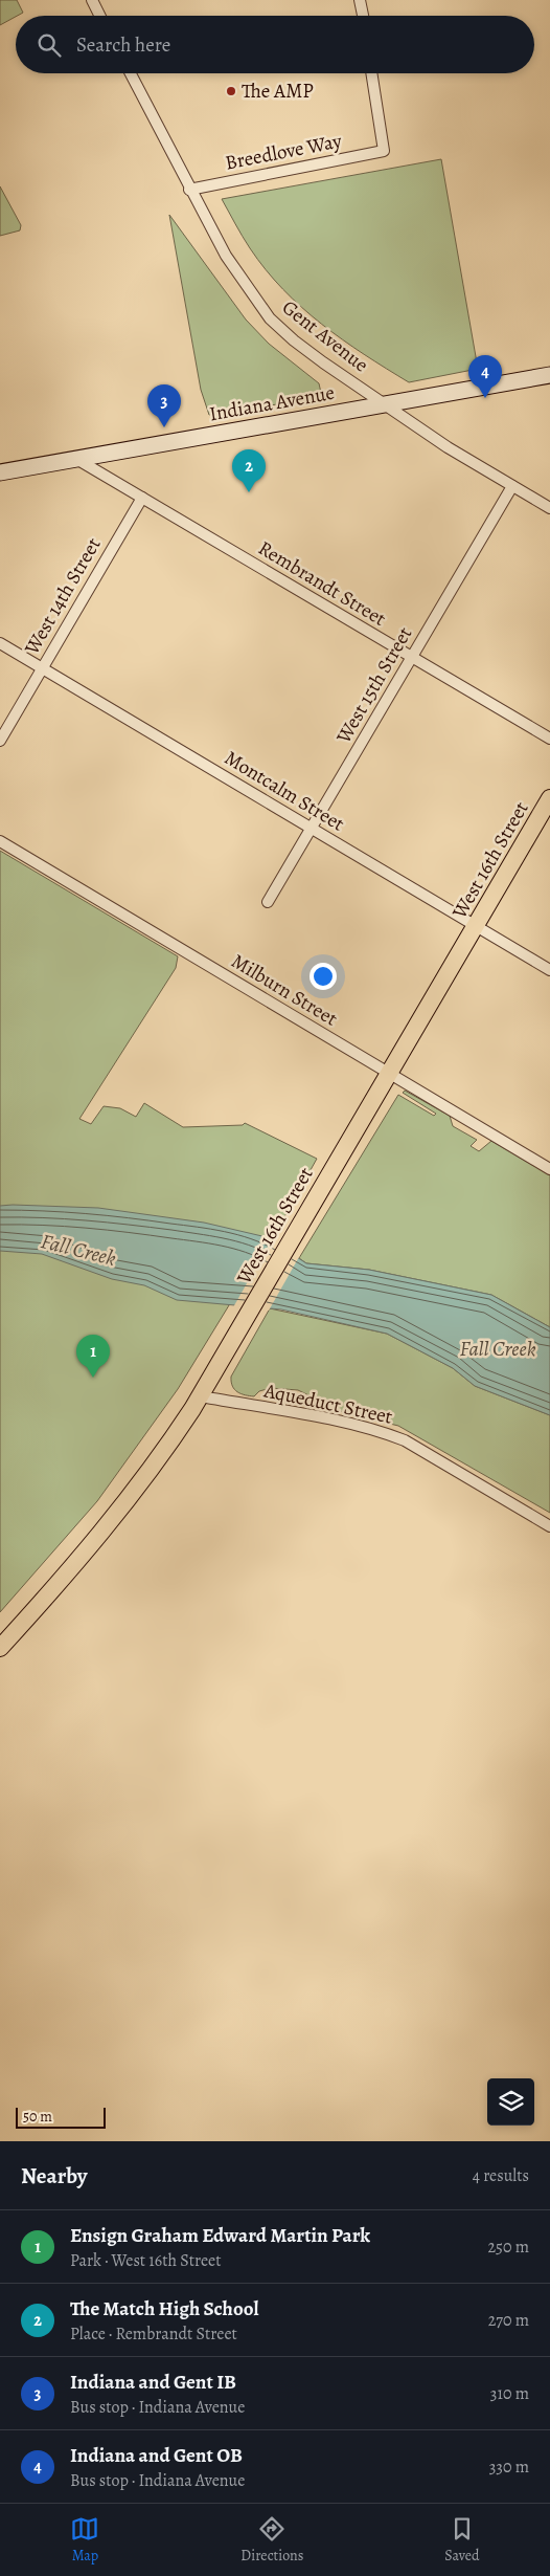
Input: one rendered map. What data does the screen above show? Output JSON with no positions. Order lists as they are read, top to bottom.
{
  "streets": {
    "main road": ["Indiana Avenue", "West 16th Street"],
    "street": [
      "Breedlove Way",
      "Gent Avenue",
      "Rembrandt Street",
      "West 14th Street",
      "West 15th Street",
      "Montcalm Street",
      "Milburn Street",
      "Aqueduct Street"
    ]
  },
  "crossings": [
    ["Breedlove Way", "Gent Avenue"],
    ["Gent Avenue", "Indiana Avenue"],
    ["Gent Avenue", "West 15th Street"],
    ["Indiana Avenue", "Rembrandt Street"],
    ["Rembrandt Street", "West 14th Street"],
    ["Rembrandt Street", "West 15th Street"],
    ["West 14th Street", "Montcalm Street"],
    ["West 15th Street", "Montcalm Street"],
    ["Montcalm Street", "West 16th Street"],
    ["West 16th Street", "Milburn Street"],
    ["West 16th Street", "Aqueduct Street"]
  ],
  "water": ["Fall Creek"],
  "places": ["The AMP"],
  "scale_bar": "50 m",
  "page": {
    "search": "Search here",
    "pins": [
      "4",
      "3",
      "2",
      "1"
    ],
    "scale": "50 m",
    "heading": ["Nearby", "4 results"],
    "list": [
      {
        "mark": "1",
        "name": "Ensign Graham Edward Martin Park",
        "note": "Park · West 16th Street",
        "value": "250 m"
      },
      {
        "mark": "2",
        "name": "The Match High School",
        "note": "Place · Rembrandt Street",
        "value": "270 m"
      },
      {
        "mark": "3",
        "name": "Indiana and Gent IB",
        "note": "Bus stop · Indiana Avenue",
        "value": "310 m"
      },
      {
        "mark": "4",
        "name": "Indiana and Gent OB",
        "note": "Bus stop · Indiana Avenue",
        "value": "330 m"
      }
    ],
    "nav": ["Map", "Directions", "Saved"]
  }
}
